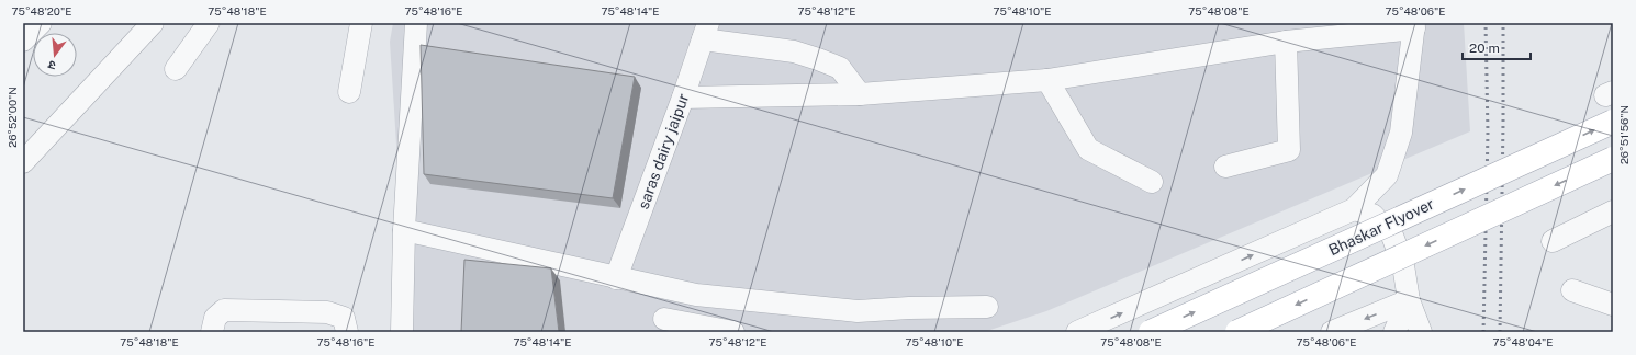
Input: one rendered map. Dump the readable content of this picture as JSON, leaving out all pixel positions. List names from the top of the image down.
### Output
{
  "streets": {
    "main road": ["Bhaskar Flyover"],
    "street": ["saras dairy jaipur"]
  },
  "scale_bar": "20 m",
  "north": "bottom",
  "coordinates": [
    "75°48'20\"E",
    "75°48'18\"E",
    "75°48'16\"E",
    "75°48'14\"E",
    "75°48'12\"E",
    "75°48'10\"E",
    "75°48'08\"E",
    "75°48'06\"E",
    "26°52'00\"N",
    "26°51'56\"N",
    "75°48'04\"E"
  ]
}
